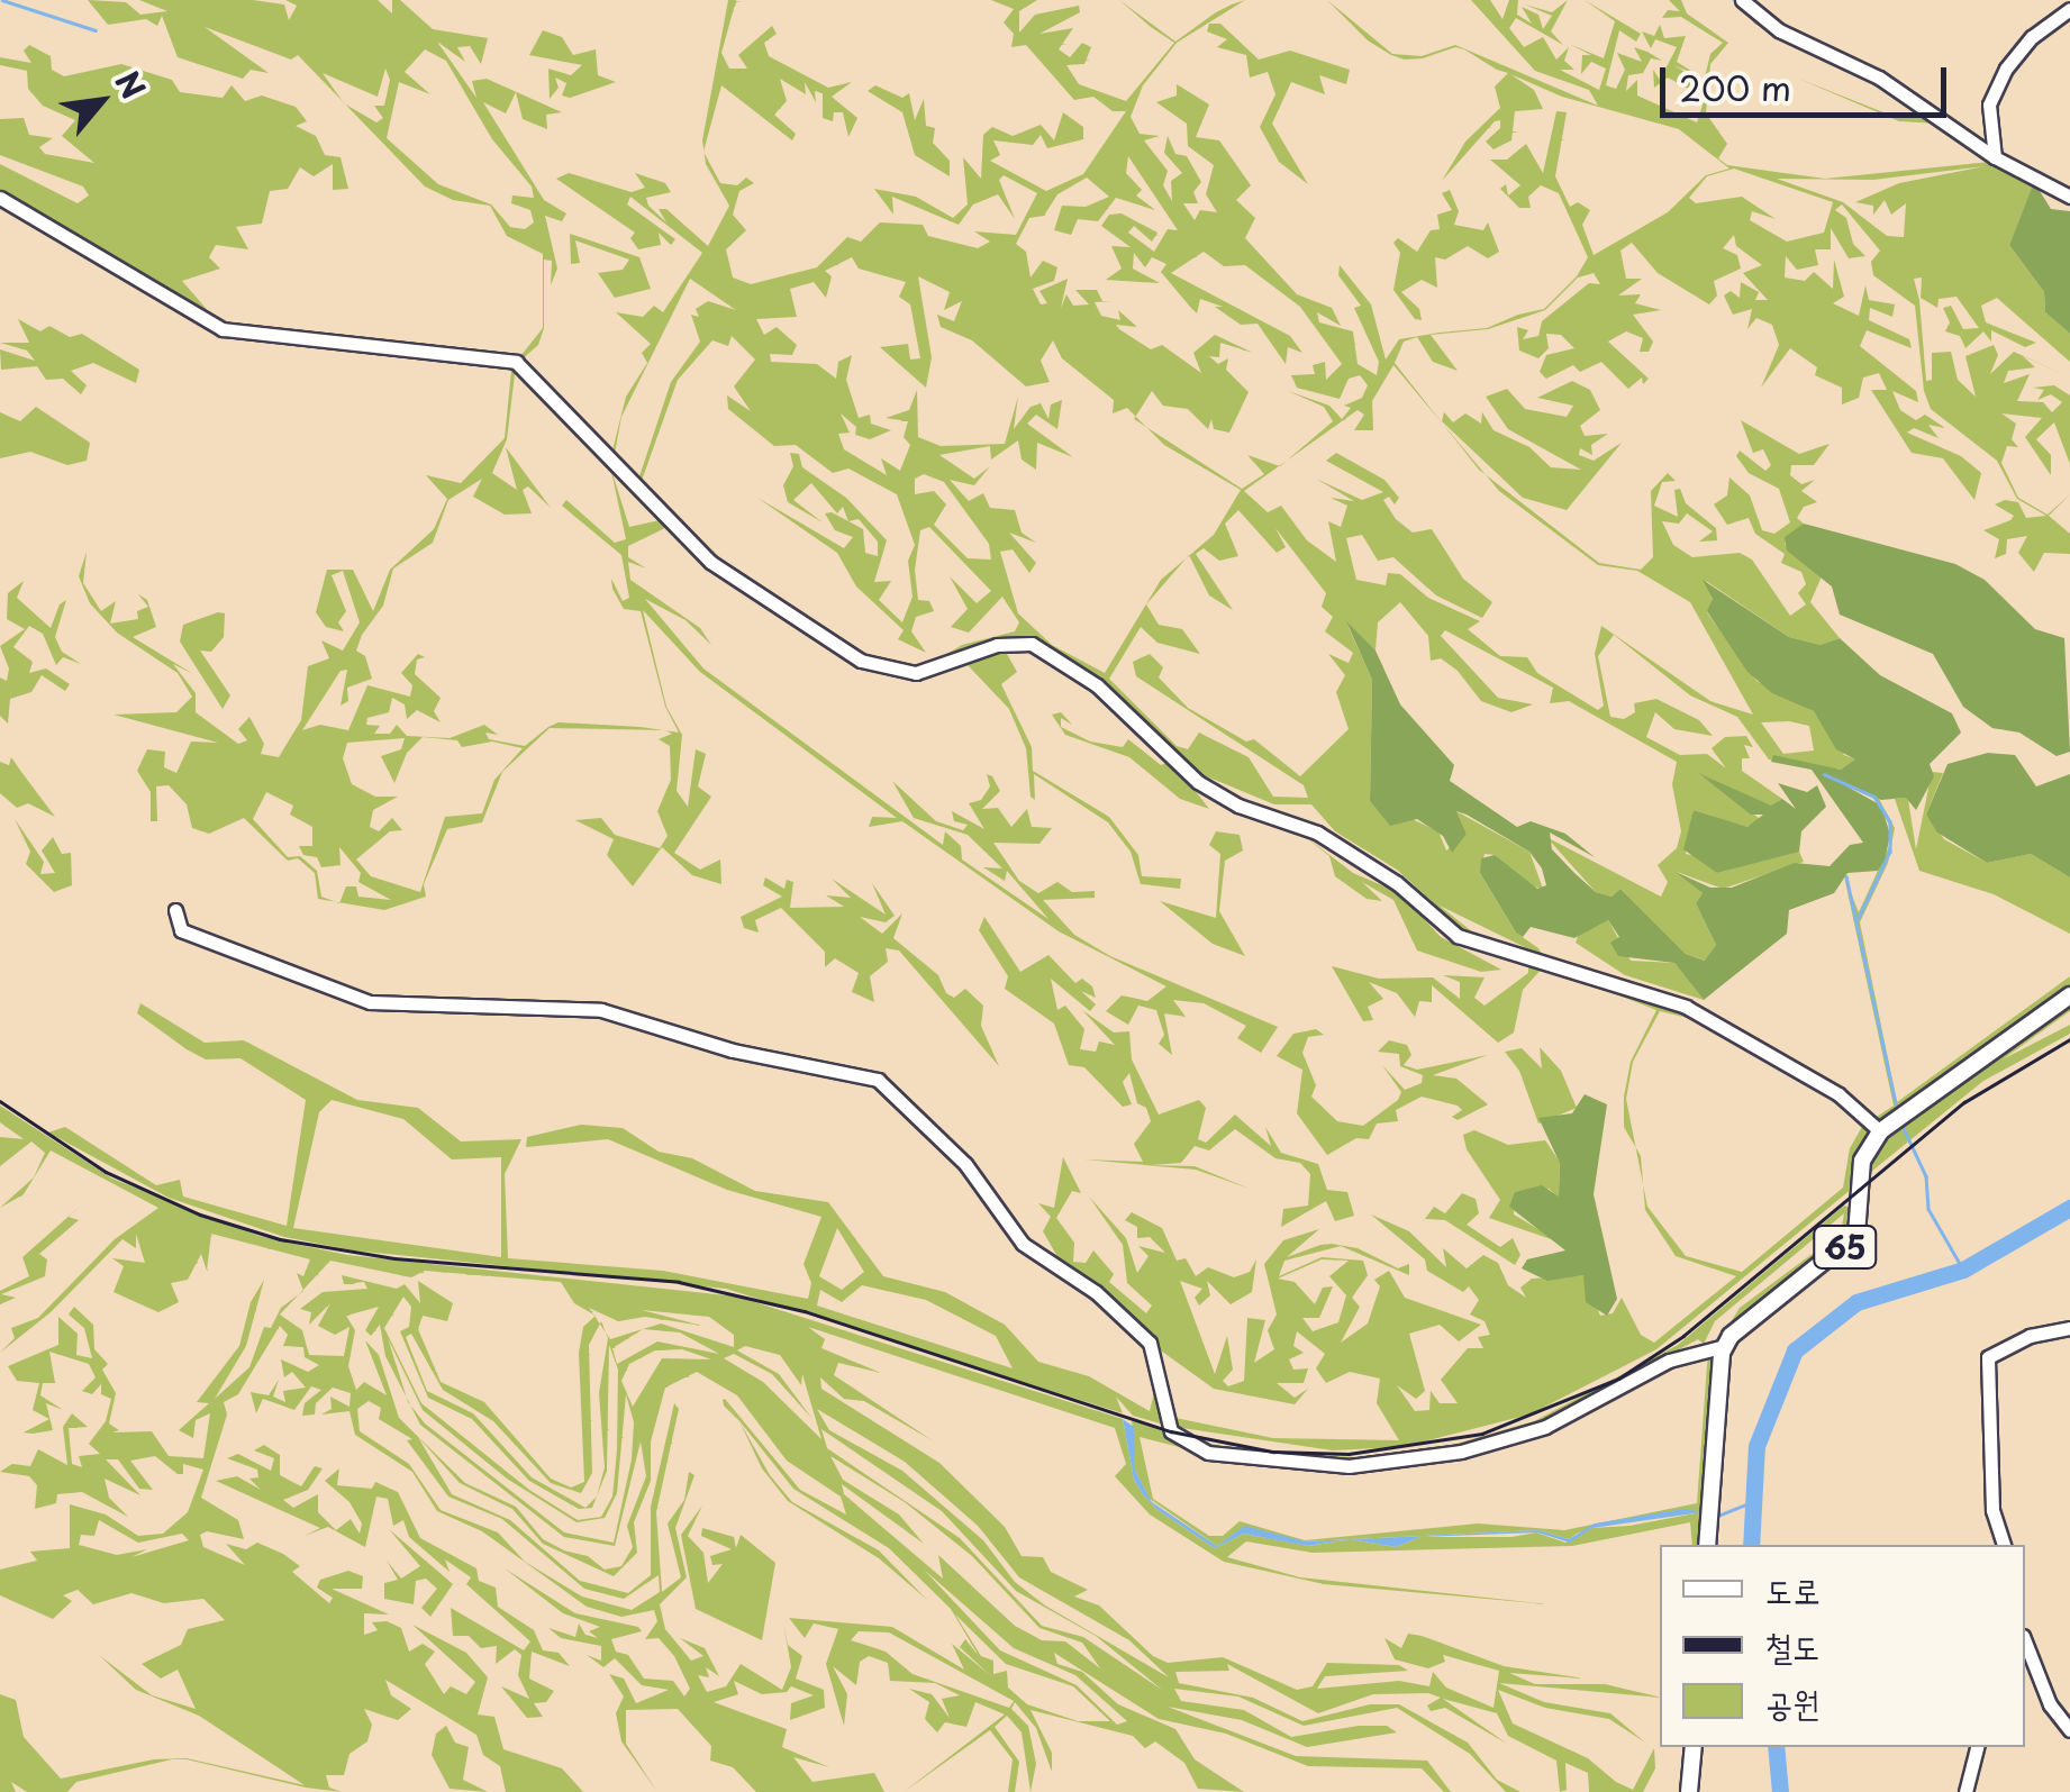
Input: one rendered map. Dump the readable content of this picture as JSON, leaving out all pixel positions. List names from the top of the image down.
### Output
{
  "streets": {
    "main road": ["65"]
  },
  "legend": ["도로", "철도", "공원"],
  "scale_bar": "200 m",
  "north": "top right"
}
